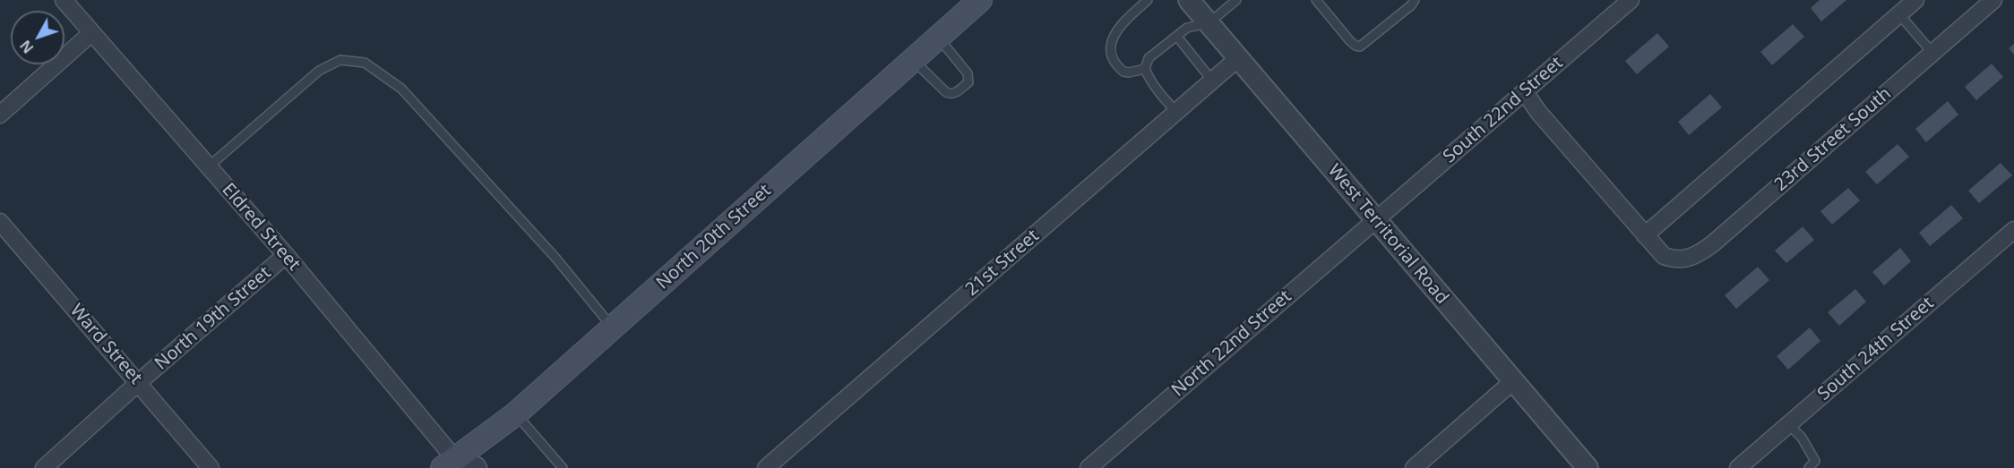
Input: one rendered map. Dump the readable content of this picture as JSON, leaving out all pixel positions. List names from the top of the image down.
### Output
{
  "streets": {
    "main road": ["North 20th Street"],
    "street": [
      "South 22nd Street",
      "23rd Street South",
      "Eldred Street",
      "West Territorial Road",
      "21st Street",
      "North 19th Street",
      "North 22nd Street",
      "Ward Street",
      "South 24th Street"
    ]
  },
  "crossings": [
    ["South 22nd Street", "West Territorial Road"],
    ["South 22nd Street", "North 22nd Street"],
    ["Eldred Street", "North 20th Street"],
    ["Eldred Street", "North 19th Street"],
    ["West Territorial Road", "21st Street"],
    ["West Territorial Road", "North 22nd Street"],
    ["North 19th Street", "Ward Street"]
  ],
  "north": "bottom left"
}
